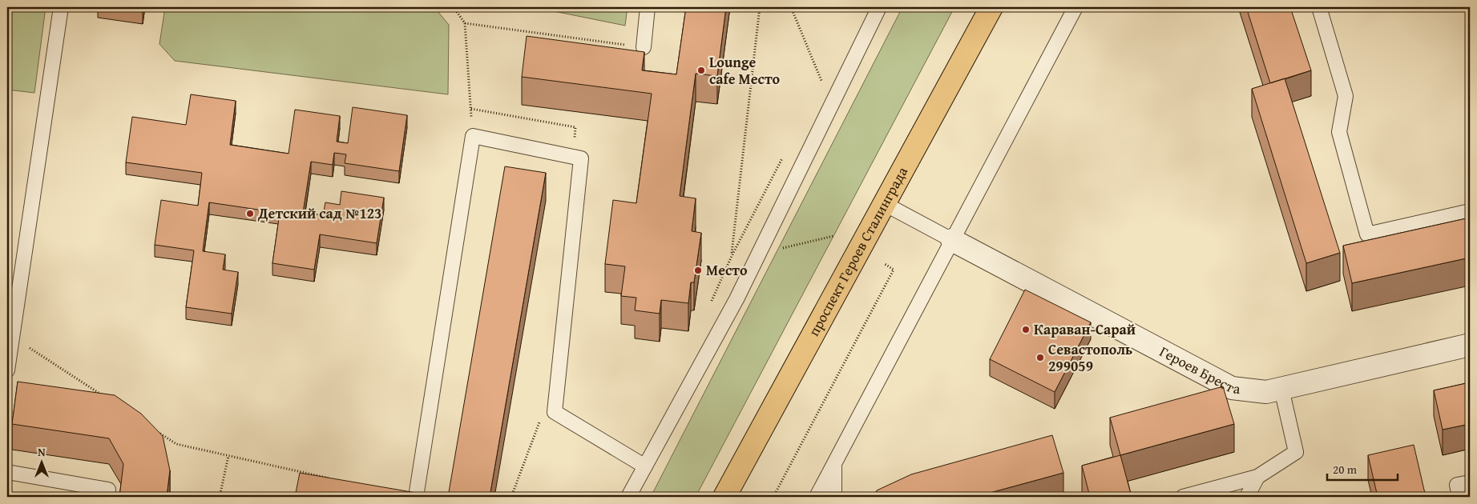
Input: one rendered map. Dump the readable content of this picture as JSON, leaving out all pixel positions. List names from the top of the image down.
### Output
{
  "streets": {
    "main road": ["проспект Героев Сталинграда"],
    "street": ["Героев Бреста"]
  },
  "places": [
    "Lounge cafe Место",
    "Детский сад №123",
    "Место",
    "Караван-Сарай",
    "Севастополь 299059"
  ],
  "scale_bar": "20 m",
  "north": "top"
}
